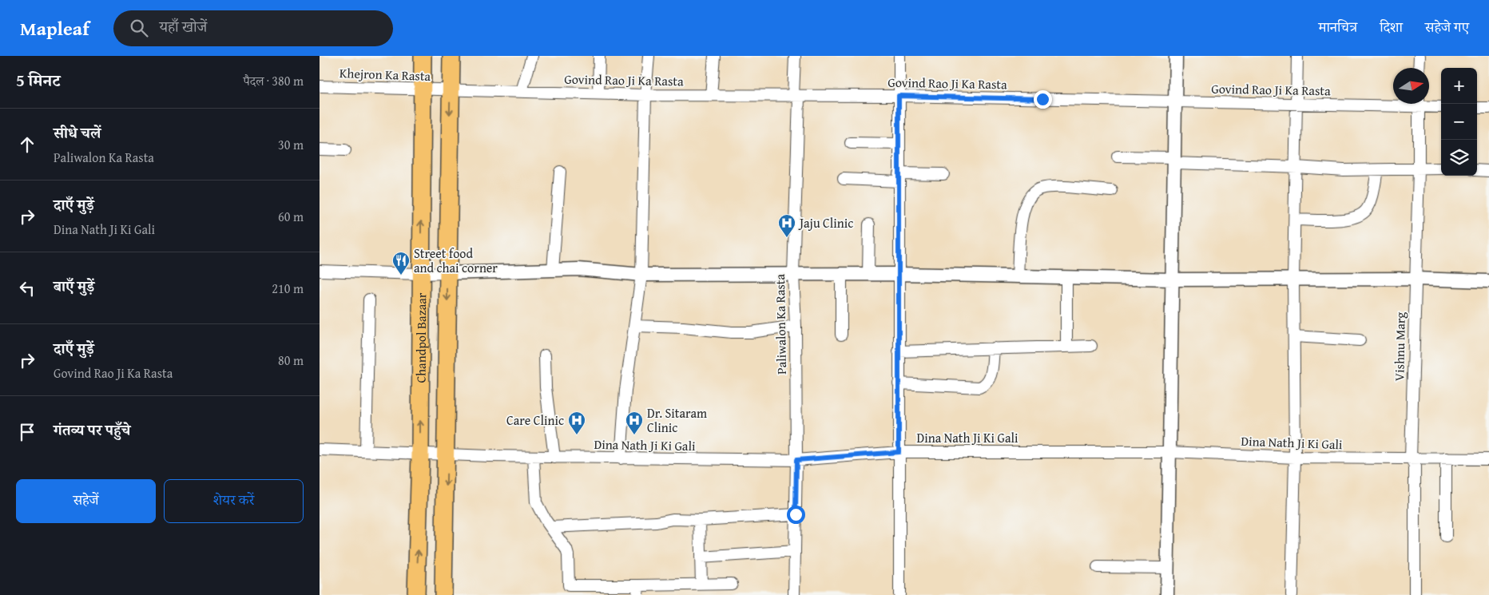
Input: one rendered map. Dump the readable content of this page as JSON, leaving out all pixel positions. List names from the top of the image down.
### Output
{
  "streets": {
    "main road": ["Chandpol Bazaar"],
    "street": [
      "Khejron Ka Rasta",
      "Govind Rao Ji Ka Rasta",
      "Paliwalon Ka Rasta",
      "Vishnu Marg",
      "Dina Nath Ji Ki Gali"
    ]
  },
  "crossings": [
    ["Khejron Ka Rasta", "Govind Rao Ji Ka Rasta"],
    ["Khejron Ka Rasta", "Chandpol Bazaar"],
    ["Govind Rao Ji Ka Rasta", "Paliwalon Ka Rasta"],
    ["Govind Rao Ji Ka Rasta", "Chandpol Bazaar"],
    ["Paliwalon Ka Rasta", "Dina Nath Ji Ki Gali"],
    ["Chandpol Bazaar", "Dina Nath Ji Ki Gali"],
    ["Vishnu Marg", "Dina Nath Ji Ki Gali"]
  ],
  "places": {
    "hospital": ["Jaju Clinic", "Care Clinic", "Dr. Sitaram Clinic"],
    "restaurant": ["Street food and chai corner"]
  },
  "north": "right",
  "page": {
    "header": "Mapleaf",
    "search": "यहाँ खोजें",
    "nav": ["मानचित्र", "दिशा", "सहेजे गए"],
    "heading": ["5 मिनट", "पैदल · 380 m"],
    "map_buttons": ["+", "−"],
    "list": [
      ["सीधे चलें", "Paliwalon Ka Rasta", "30 m"],
      ["दाएँ मुड़ें", "Dina Nath Ji Ki Gali", "60 m"],
      ["बाएँ मुड़ें", "210 m"],
      ["दाएँ मुड़ें", "Govind Rao Ji Ka Rasta", "80 m"],
      "गंतव्य पर पहुँचे"
    ],
    "buttons": ["सहेजें", "शेयर करें"]
  }
}
